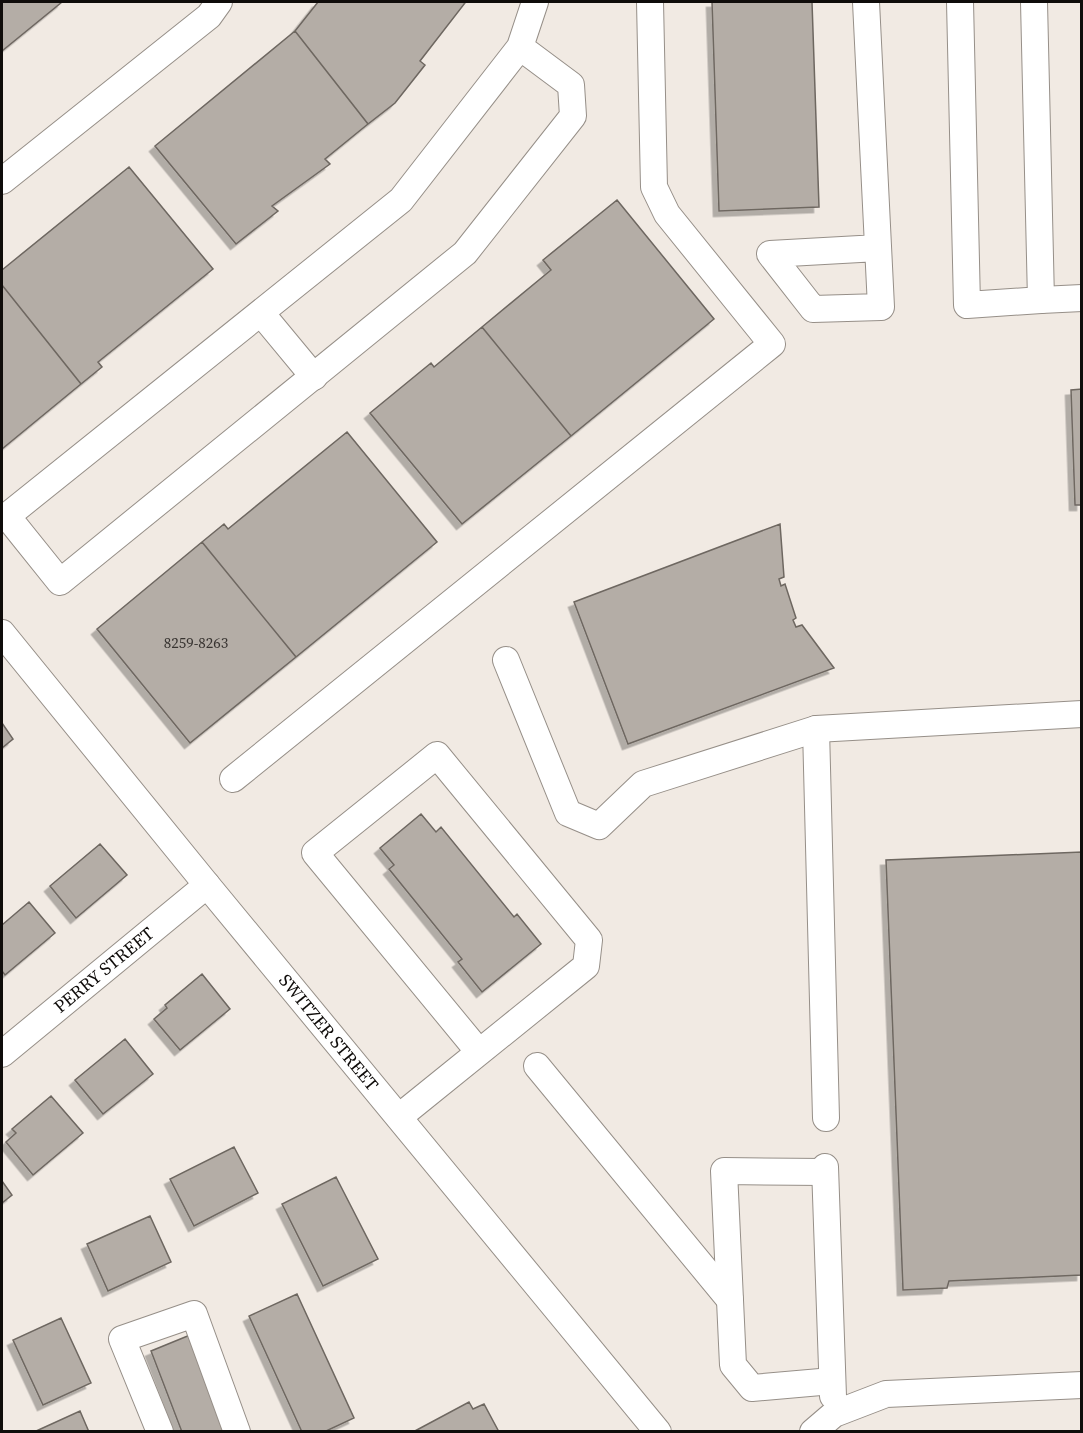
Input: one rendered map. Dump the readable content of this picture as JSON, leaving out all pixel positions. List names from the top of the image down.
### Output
{
  "streets": {
    "street": ["PERRY STREET", "SWITZER STREET"]
  },
  "crossings": [
    ["PERRY STREET", "SWITZER STREET"]
  ],
  "house_numbers": ["8259-8263"]
}
